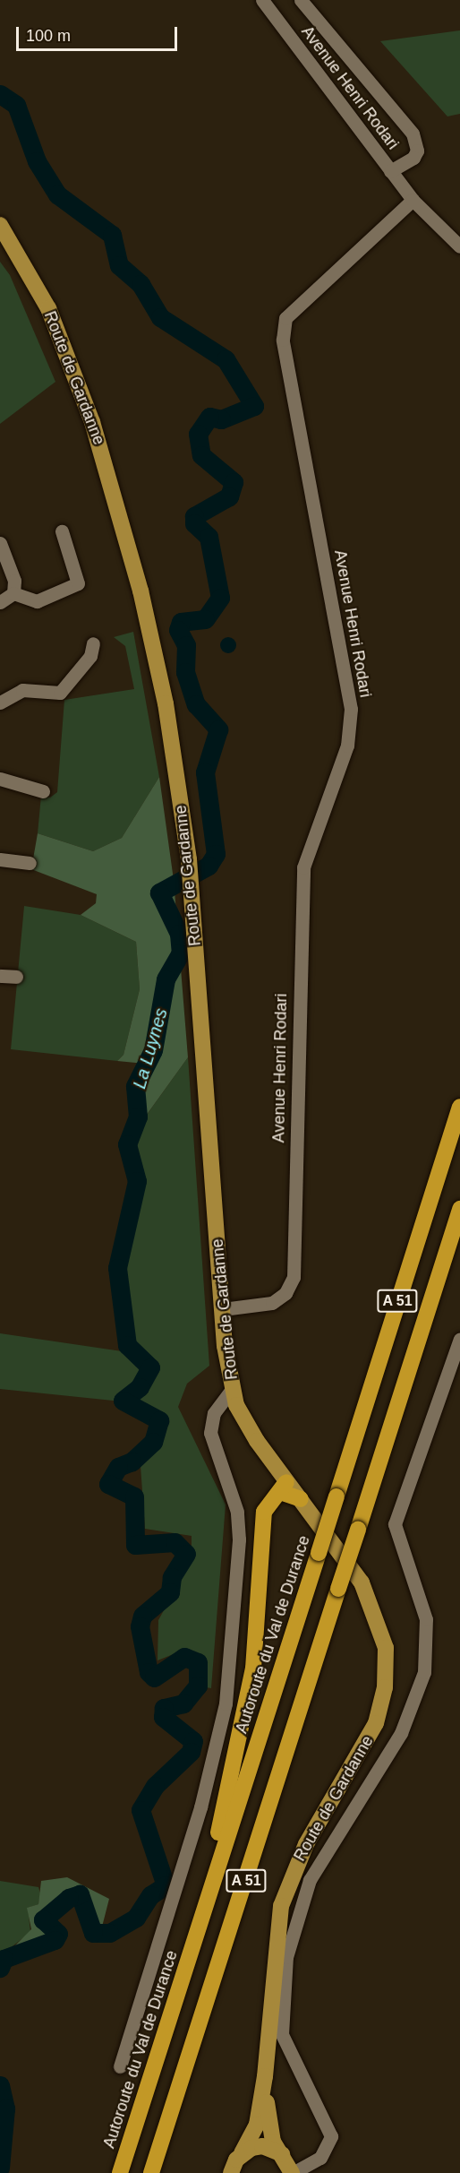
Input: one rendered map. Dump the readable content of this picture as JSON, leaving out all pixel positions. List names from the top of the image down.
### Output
{
  "streets": {
    "highway": ["A 51", "Autoroute du Val de Durance"],
    "main road": ["Route de Gardanne"],
    "street": ["Avenue Henri Rodari"]
  },
  "crossings": [
    ["Avenue Henri Rodari", "Route de Gardanne"]
  ],
  "water": ["La Luynes"],
  "scale_bar": "100 m"
}
